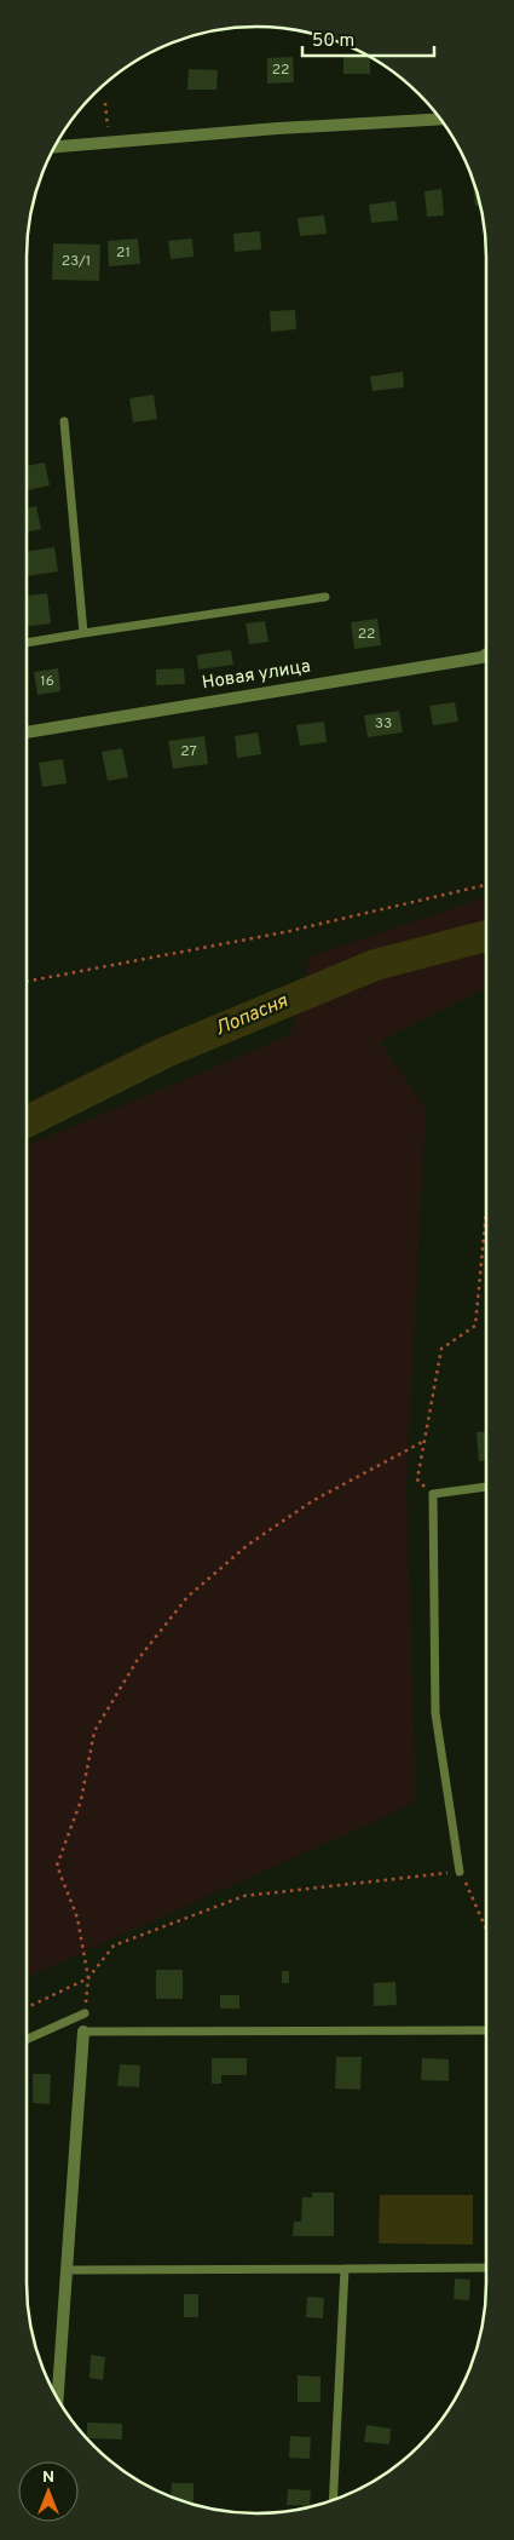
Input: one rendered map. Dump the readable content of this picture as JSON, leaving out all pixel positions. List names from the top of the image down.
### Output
{
  "streets": {
    "street": ["Новая улица"]
  },
  "water": ["Лопасня"],
  "house_numbers": [
    "22",
    "21",
    "23/1",
    "22",
    "16",
    "33",
    "27"
  ],
  "scale_bar": "50 m",
  "north": "top"
}
